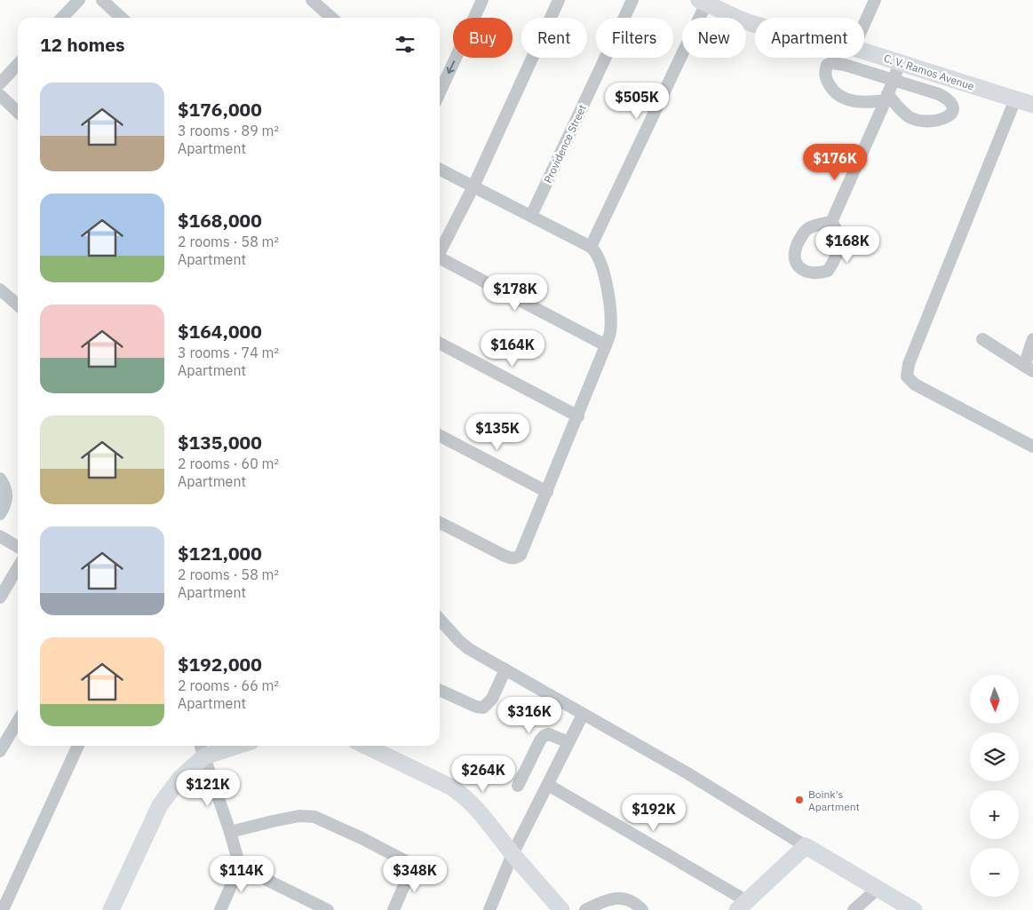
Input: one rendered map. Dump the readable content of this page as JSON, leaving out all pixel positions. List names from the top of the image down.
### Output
{
  "streets": {
    "street": ["C. V. Ramos Avenue", "Providence Street"]
  },
  "places": ["Boink's Apartment"],
  "north": "bottom",
  "page": {
    "chip": [
      "Buy",
      "Rent",
      "Filters",
      "New",
      "Apartment"
    ],
    "heading": "12 homes",
    "list": [
      {
        "name": "$176,000",
        "note": "3 rooms · 89 m² · Apartment"
      },
      {
        "name": "$168,000",
        "note": "2 rooms · 58 m² · Apartment"
      },
      {
        "name": "$164,000",
        "note": "3 rooms · 74 m² · Apartment"
      },
      {
        "name": "$135,000",
        "note": "2 rooms · 60 m² · Apartment"
      },
      {
        "name": "$121,000",
        "note": "2 rooms · 58 m² · Apartment"
      },
      {
        "name": "$192,000",
        "note": "2 rooms · 66 m² · Apartment"
      }
    ],
    "price": [
      "$505K",
      "$176K",
      "$168K",
      "$178K",
      "$164K",
      "$135K",
      "$316K",
      "$264K",
      "$121K",
      "$192K",
      "$114K",
      "$348K"
    ],
    "map_buttons": ["+", "−"]
  }
}
